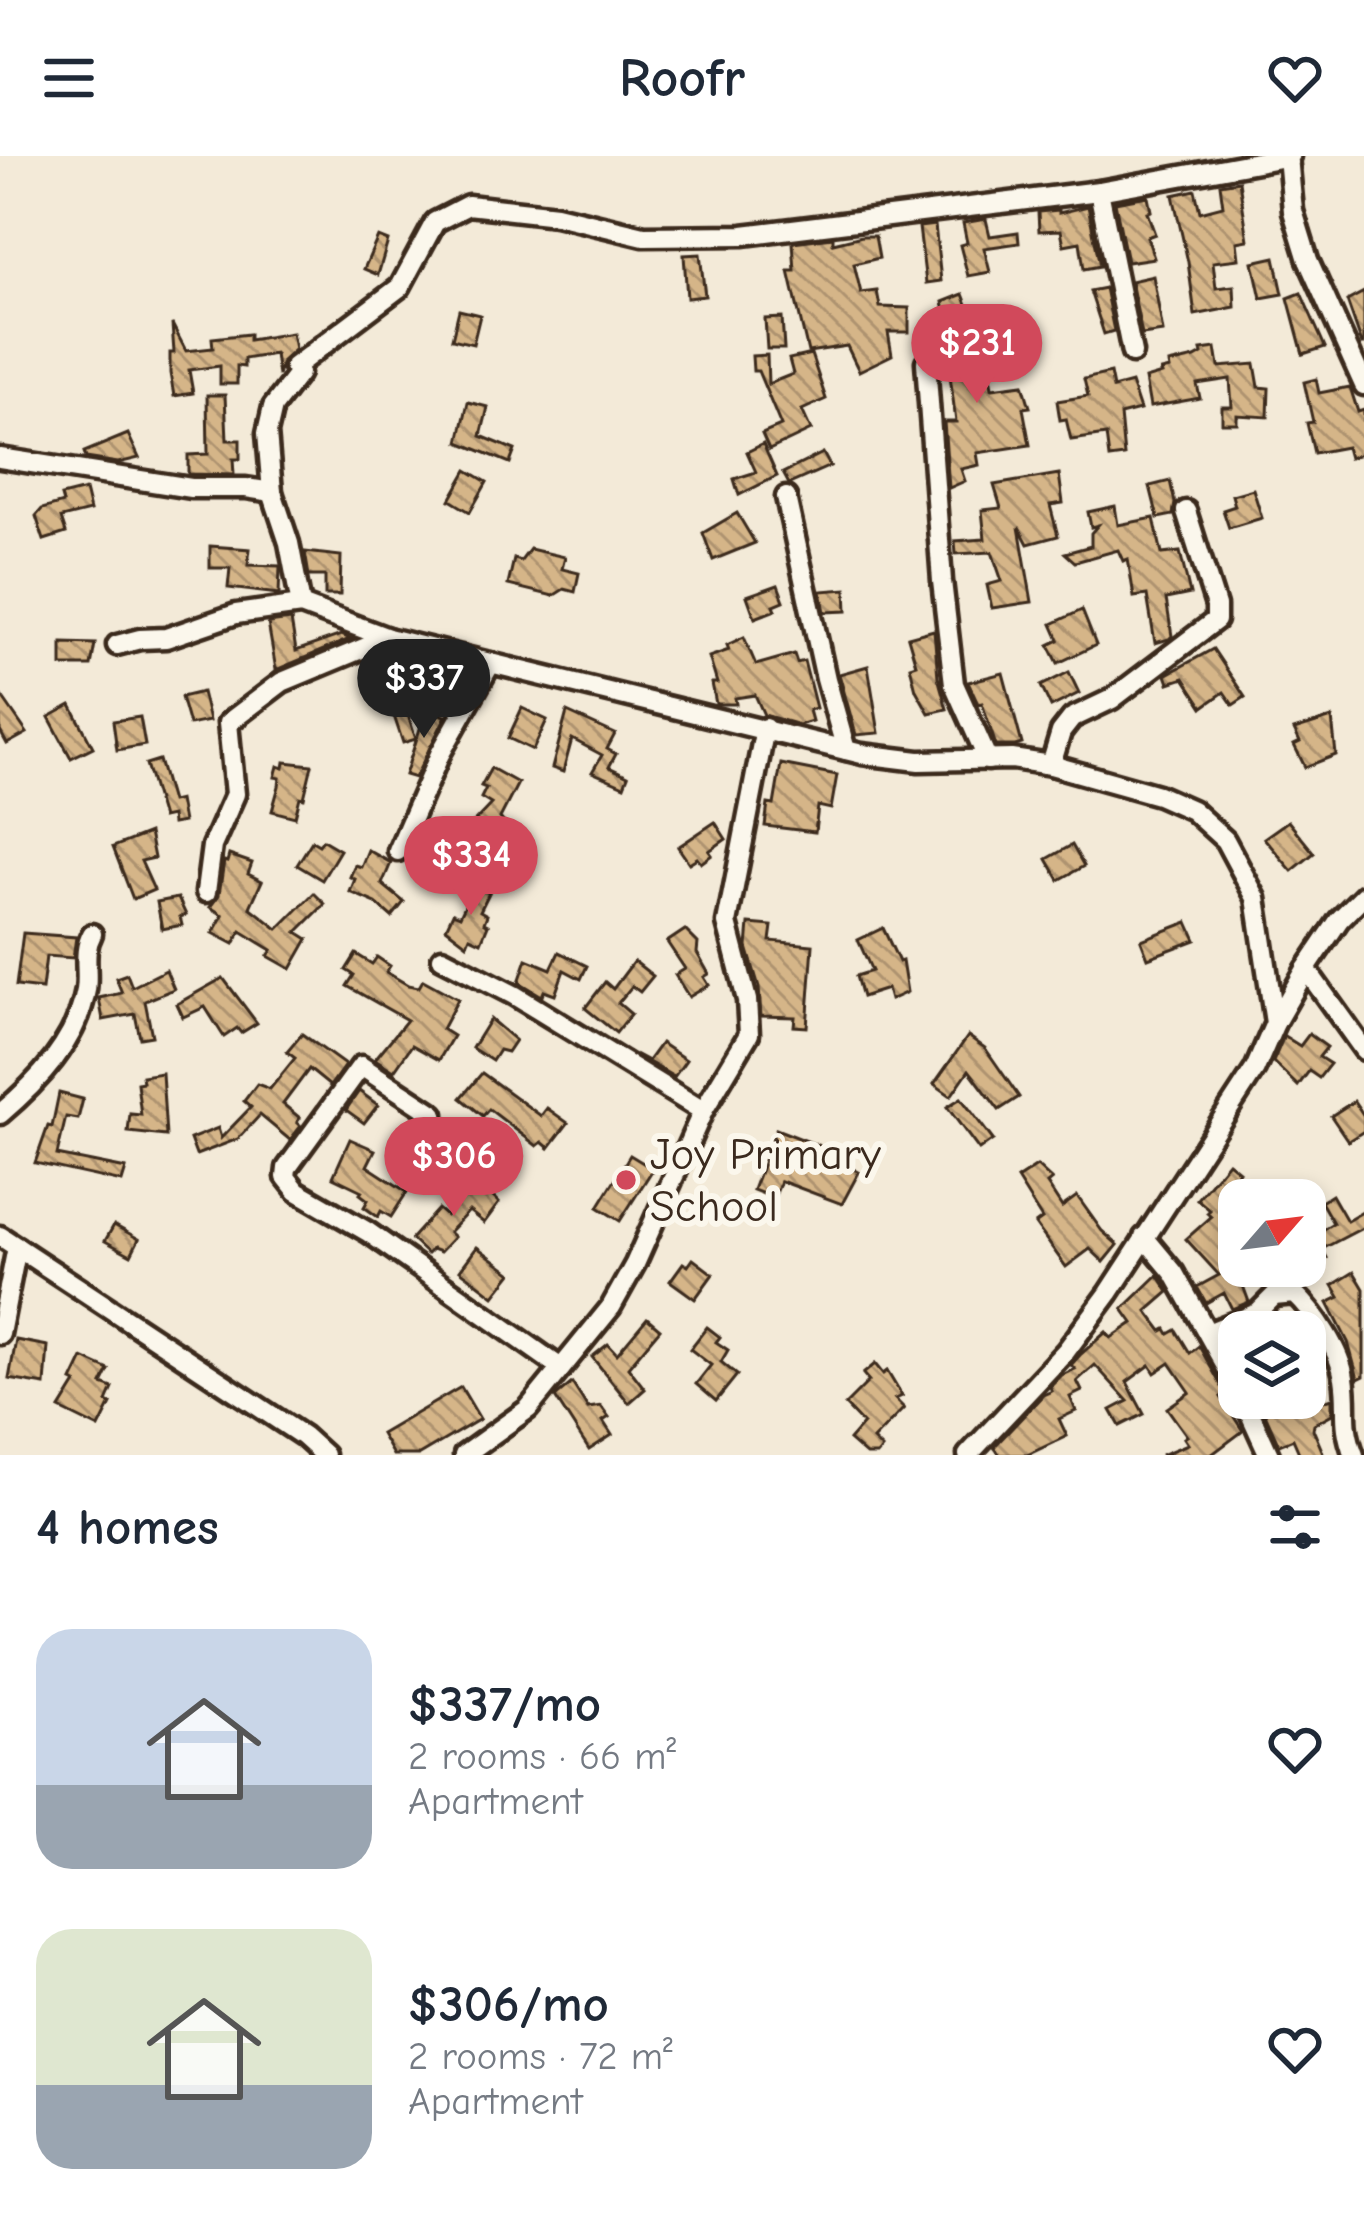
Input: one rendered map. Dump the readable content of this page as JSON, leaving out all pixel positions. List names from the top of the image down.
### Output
{
  "places": ["Joy Primary School"],
  "north": "top right",
  "page": {
    "header": "Roofr",
    "price": [
      "$231",
      "$337",
      "$334",
      "$306"
    ],
    "heading": "4 homes",
    "list": [
      {
        "name": "$337/mo",
        "note": "2 rooms · 66 m² · Apartment"
      },
      {
        "name": "$306/mo",
        "note": "2 rooms · 72 m² · Apartment"
      }
    ]
  }
}
